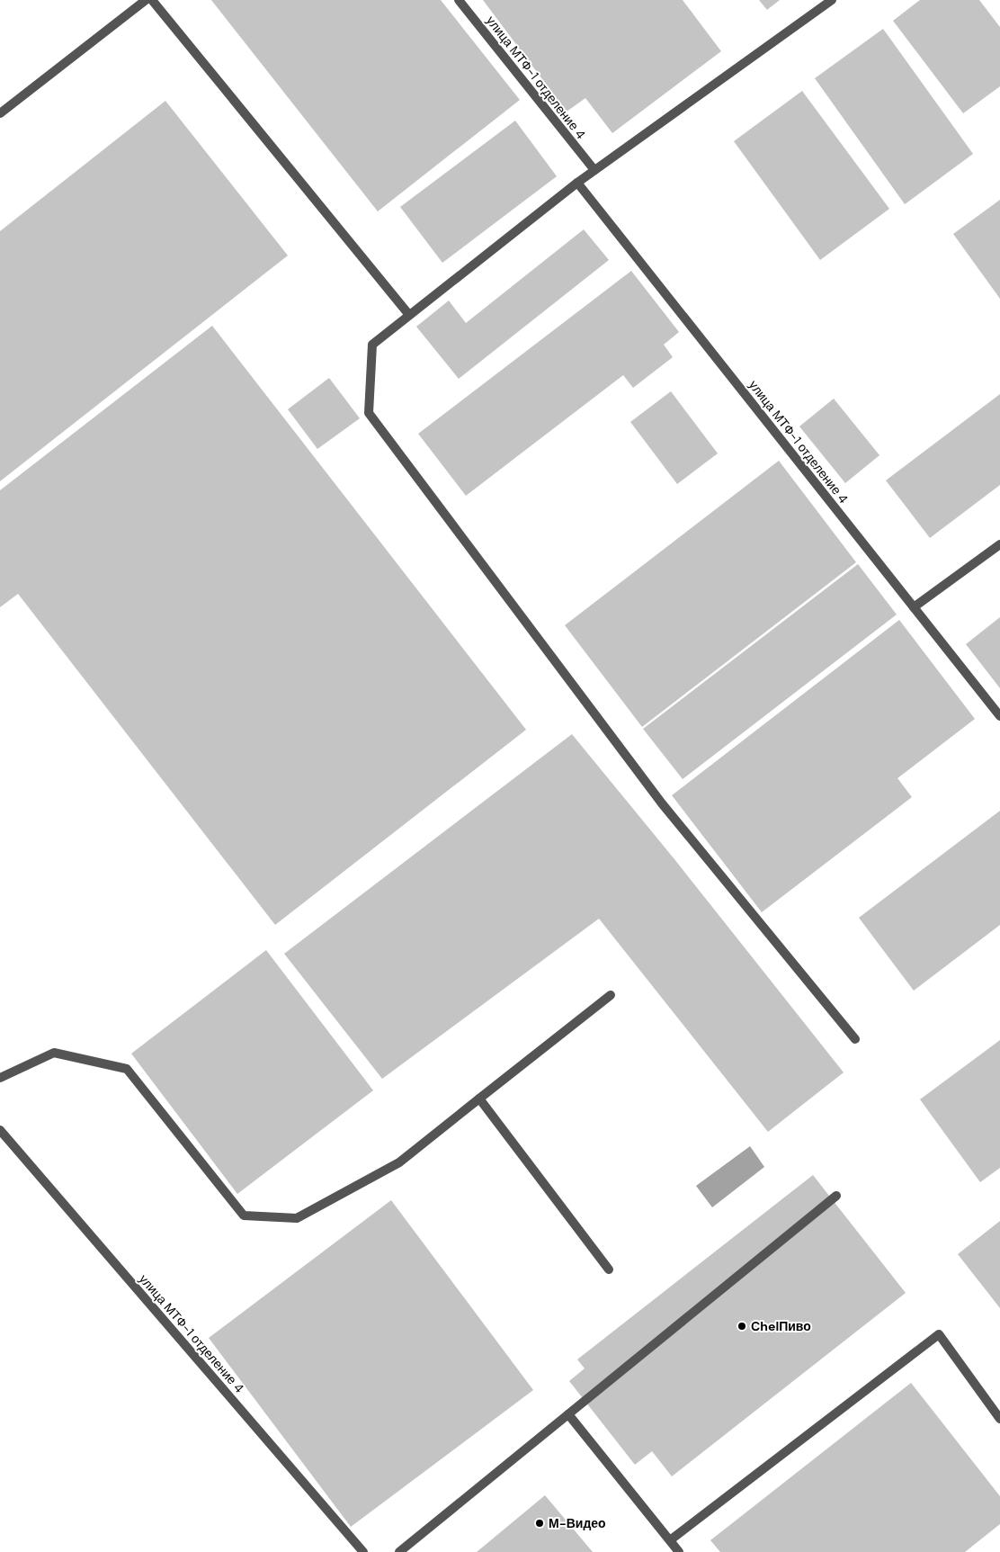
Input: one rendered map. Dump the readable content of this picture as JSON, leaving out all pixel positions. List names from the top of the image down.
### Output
{
  "streets": {
    "street": ["улица МТФ-1 отделение 4"]
  },
  "places": ["ChelПиво", "М-Видео"]
}
